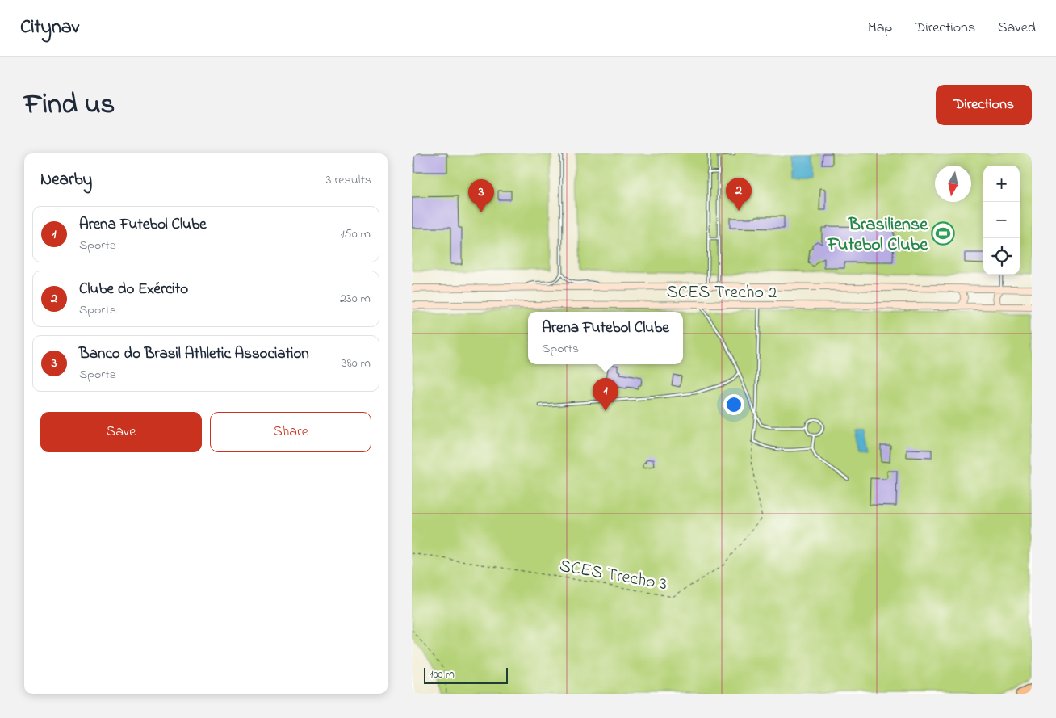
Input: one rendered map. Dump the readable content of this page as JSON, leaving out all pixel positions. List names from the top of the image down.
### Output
{
  "streets": {
    "main road": ["SCES Trecho 2"],
    "path": ["SCES Trecho 3"]
  },
  "places": {
    "sports": ["Brasiliense Futebol Clube"]
  },
  "scale_bar": "100 m",
  "north": "bottom",
  "page": {
    "header": "Citynav",
    "nav": ["Map", "Directions", "Saved"],
    "title": "Find us",
    "buttons": [
      "Directions",
      ["Save", "Share"]
    ],
    "heading": ["Nearby", "3 results"],
    "map_buttons": ["+", "−"],
    "pins": ["2", "3", "1"],
    "list": [
      {
        "mark": "1",
        "name": "Arena Futebol Clube",
        "note": "Sports",
        "value": "150 m"
      },
      {
        "mark": "2",
        "name": "Clube do Exército",
        "note": "Sports",
        "value": "230 m"
      },
      {
        "mark": "3",
        "name": "Banco do Brasil Athletic Association",
        "note": "Sports",
        "value": "380 m"
      }
    ],
    "popup": ["Arena Futebol Clube", "Sports"],
    "scale": "100 m"
  }
}
